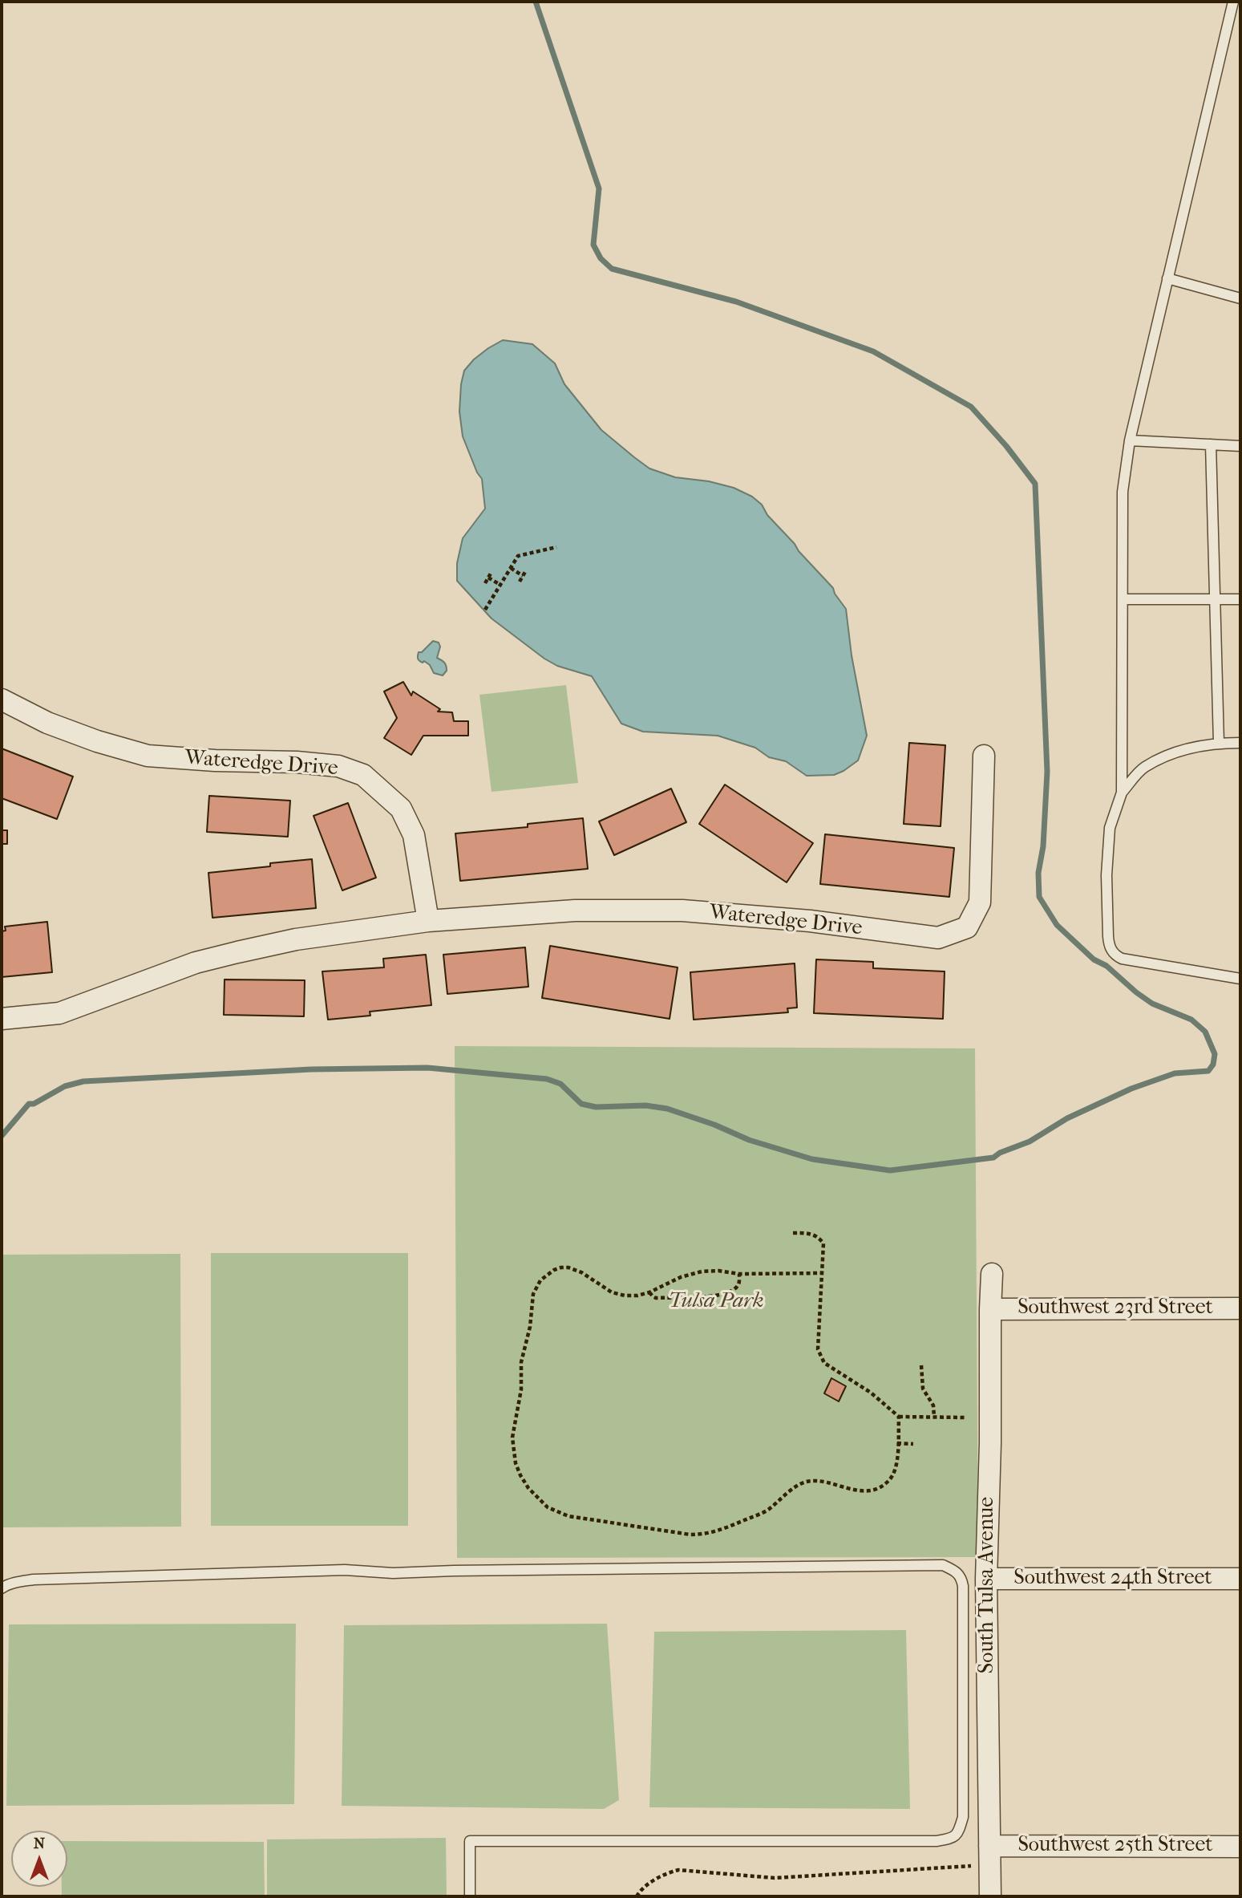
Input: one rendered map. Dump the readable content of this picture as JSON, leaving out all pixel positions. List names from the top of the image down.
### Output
{
  "streets": {
    "street": [
      "Wateredge Drive",
      "Southwest 23rd Street",
      "Southwest 24th Street",
      "South Tulsa Avenue",
      "Southwest 25th Street"
    ]
  },
  "crossings": [
    ["Southwest 23rd Street", "South Tulsa Avenue"],
    ["Southwest 24th Street", "South Tulsa Avenue"],
    ["South Tulsa Avenue", "Southwest 25th Street"]
  ],
  "parks": ["Tulsa Park"],
  "north": "top"
}
